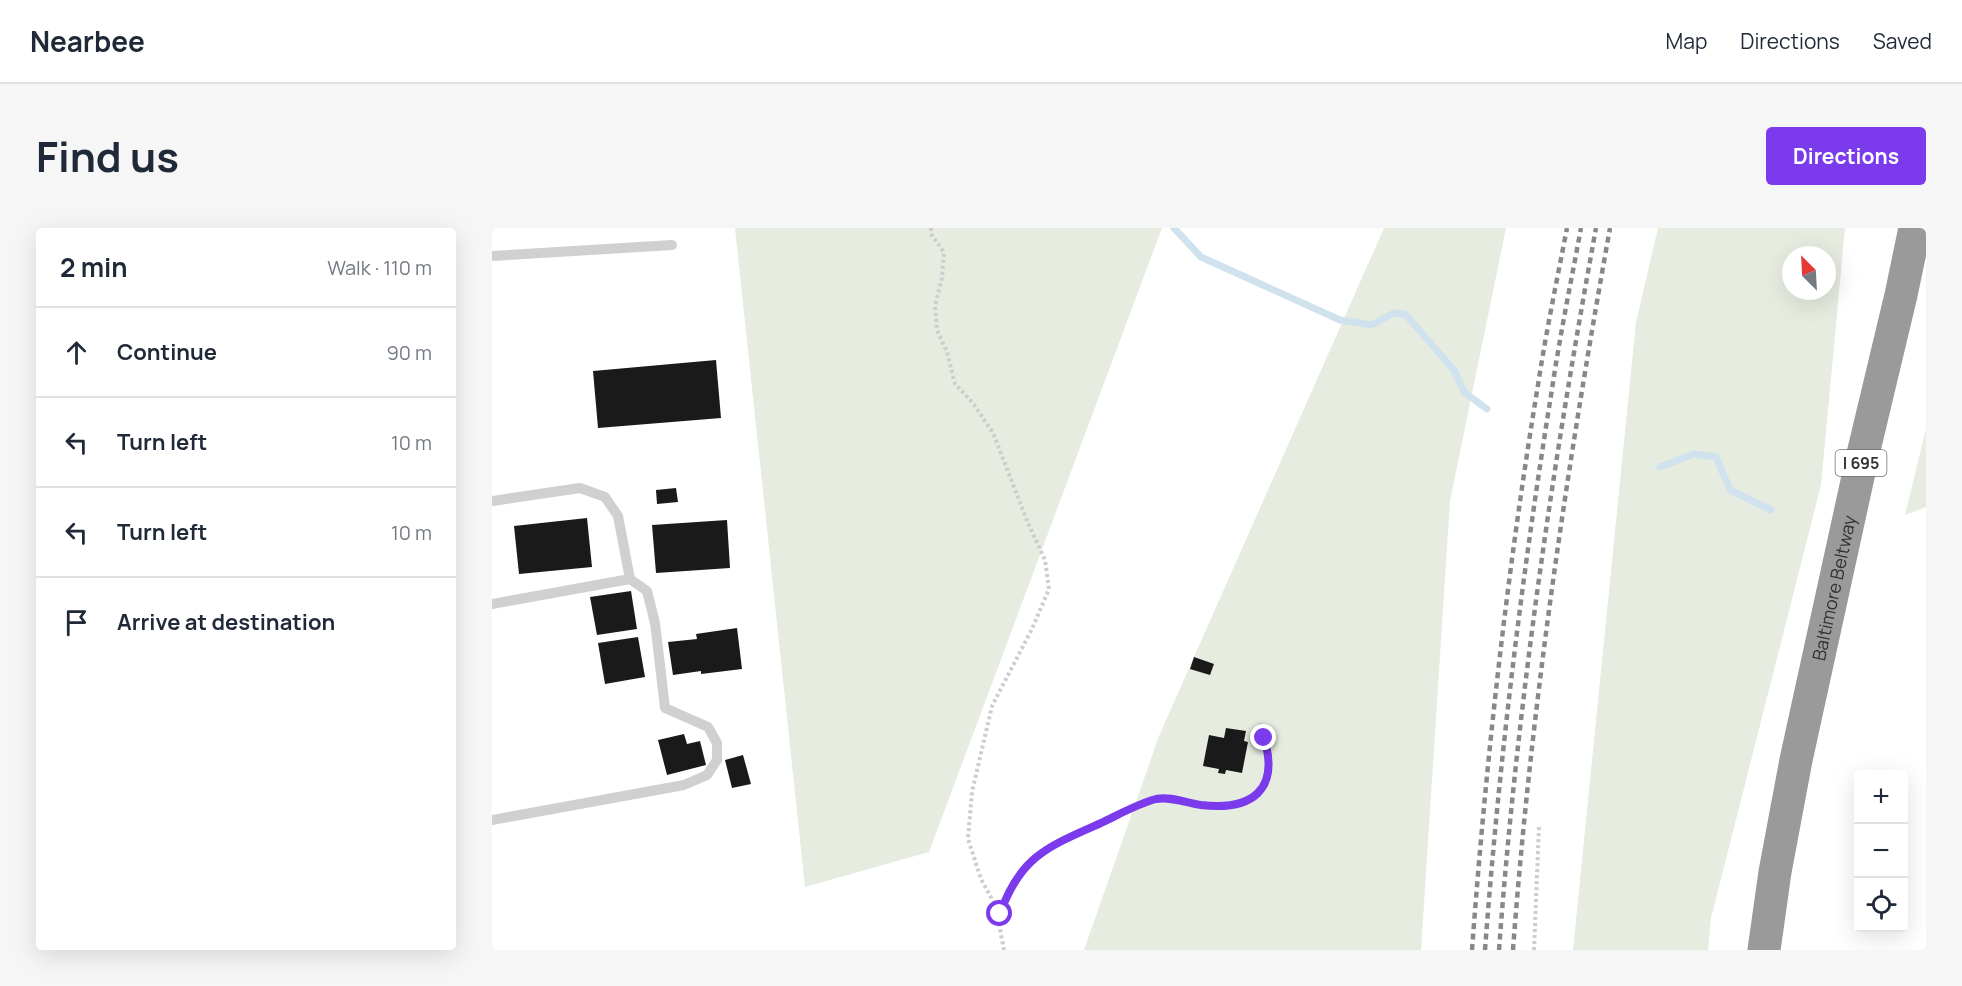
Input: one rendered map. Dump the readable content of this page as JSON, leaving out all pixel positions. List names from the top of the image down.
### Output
{
  "streets": {
    "highway": ["I 695", "Baltimore Beltway"]
  },
  "north": "top left",
  "page": {
    "header": "Nearbee",
    "nav": ["Map", "Directions", "Saved"],
    "title": "Find us",
    "buttons": "Directions",
    "heading": ["2 min", "Walk · 110 m"],
    "list": [
      ["Continue", "90 m"],
      ["Turn left", "10 m"],
      ["Turn left", "10 m"],
      "Arrive at destination"
    ],
    "map_buttons": ["+", "−"]
  }
}
